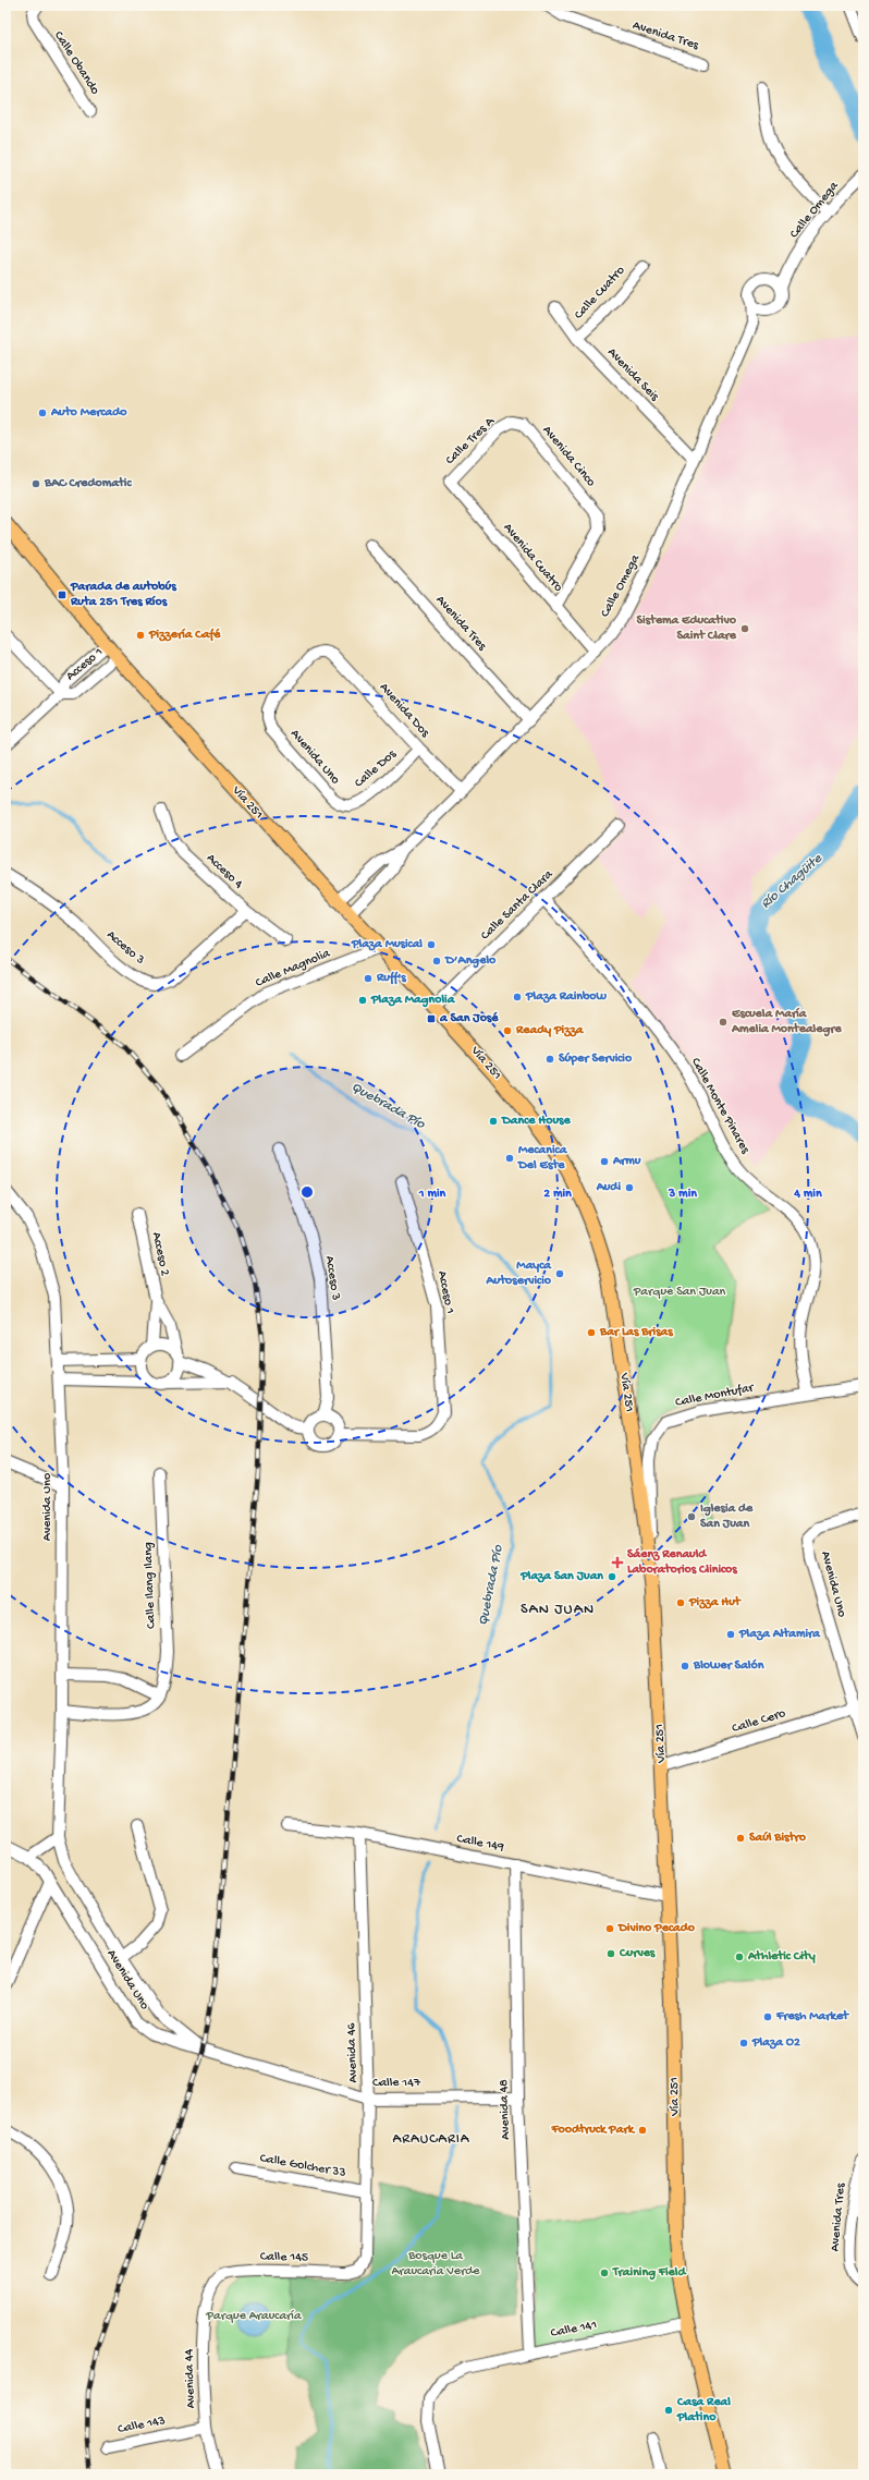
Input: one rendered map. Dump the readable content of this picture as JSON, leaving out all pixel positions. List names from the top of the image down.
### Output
{
  "streets": {
    "main road": ["Vía 251"],
    "street": [
      "Avenida Tres",
      "Calle Obando",
      "Calle Omega",
      "Calle Cuatro",
      "Avenida Seis",
      "Calle Tres A",
      "Avenida Cinco",
      "Avenida Cuatro",
      "Acceso 1",
      "Avenida Dos",
      "Avenida Uno",
      "Calle Dos",
      "Acceso 4",
      "Calle Santa Clara",
      "Acceso 3",
      "Calle Magnolia",
      "Calle Monte Pinares",
      "Acceso 2",
      "Calle Montufar",
      "Calle Ilang Ilang",
      "Calle Cero",
      "Calle 149",
      "Avenida 46",
      "Calle 147",
      "Avenida 48",
      "Calle Golcher 33",
      "Calle 145",
      "Calle 141",
      "Avenida 44",
      "Calle 143"
    ]
  },
  "crossings": [
    ["Avenida Tres", "Calle Omega"],
    ["Calle Omega", "Avenida Seis"],
    ["Calle Omega", "Avenida Cuatro"],
    ["Calle Omega", "Avenida Dos"],
    ["Calle Omega", "Vía 251"],
    ["Calle Cuatro", "Avenida Seis"],
    ["Calle Tres A", "Avenida Cinco"],
    ["Calle Tres A", "Avenida Cuatro"],
    ["Avenida Cinco", "Avenida Cuatro"],
    ["Acceso 1", "Vía 251"],
    ["Acceso 1", "Acceso 3"],
    ["Avenida Dos", "Avenida Uno"],
    ["Avenida Dos", "Calle Dos"],
    ["Avenida Uno", "Calle Dos"],
    ["Avenida Uno", "Calle Cero"],
    ["Avenida Uno", "Calle 147"],
    ["Vía 251", "Calle Santa Clara"],
    ["Vía 251", "Calle Magnolia"],
    ["Vía 251", "Calle Montufar"],
    ["Vía 251", "Calle Cero"],
    ["Vía 251", "Calle 149"],
    ["Vía 251", "Calle 141"],
    ["Acceso 4", "Acceso 3"],
    ["Calle Santa Clara", "Calle Monte Pinares"],
    ["Calle Monte Pinares", "Calle Montufar"],
    ["Calle 149", "Avenida 46"],
    ["Calle 149", "Avenida 48"],
    ["Avenida 46", "Calle 147"],
    ["Avenida 46", "Calle Golcher 33"],
    ["Avenida 46", "Calle 145"],
    ["Calle 147", "Avenida 48"],
    ["Avenida 48", "Calle 141"],
    ["Calle 145", "Avenida 44"],
    ["Avenida 44", "Calle 143"]
  ],
  "districts": ["SAN JUAN", "ARAUCARIA"],
  "water": ["Río Chagüite", "Quebrada Pío"],
  "parks": ["Parque San Juan", "Bosque La Araucaria Verde", "Parque Araucaría"],
  "places": {
    "other": [
      "Auto Mercado",
      "BAC Credomatic",
      "Sistema Educativo Saint Clare",
      "Pizzería Café",
      "Plaza Musical",
      "D’Angelo",
      "Ruff's",
      "Plaza Rainbow",
      "Plaza Magnolia",
      "Escuela María Amelia Montealegre",
      "Ready Pizza",
      "Súper Servicio",
      "Dance House",
      "Mecanica Del Este",
      "Armu",
      "Audi",
      "Mayca Autoservicio",
      "Bar Las Brisas",
      "Iglesia de San Juan",
      "Plaza San Juan",
      "Pizza Hut",
      "Plaza Altamira",
      "Blower Salón",
      "Saúl Bistro",
      "Divino Pecado",
      "Curves",
      "Athletic City",
      "Fresh Market",
      "Plaza O2",
      "Foodtruck Park",
      "Training Field",
      "Casa Real Platino"
    ],
    "transit": ["Parada de autobús Ruta 251 Tres Ríos", "a San José"],
    "health": ["Sáenz Renauld Laboratorios Clinicos"]
  },
  "rings": [
    "1 min",
    "2 min",
    "3 min",
    "4 min"
  ]
}
